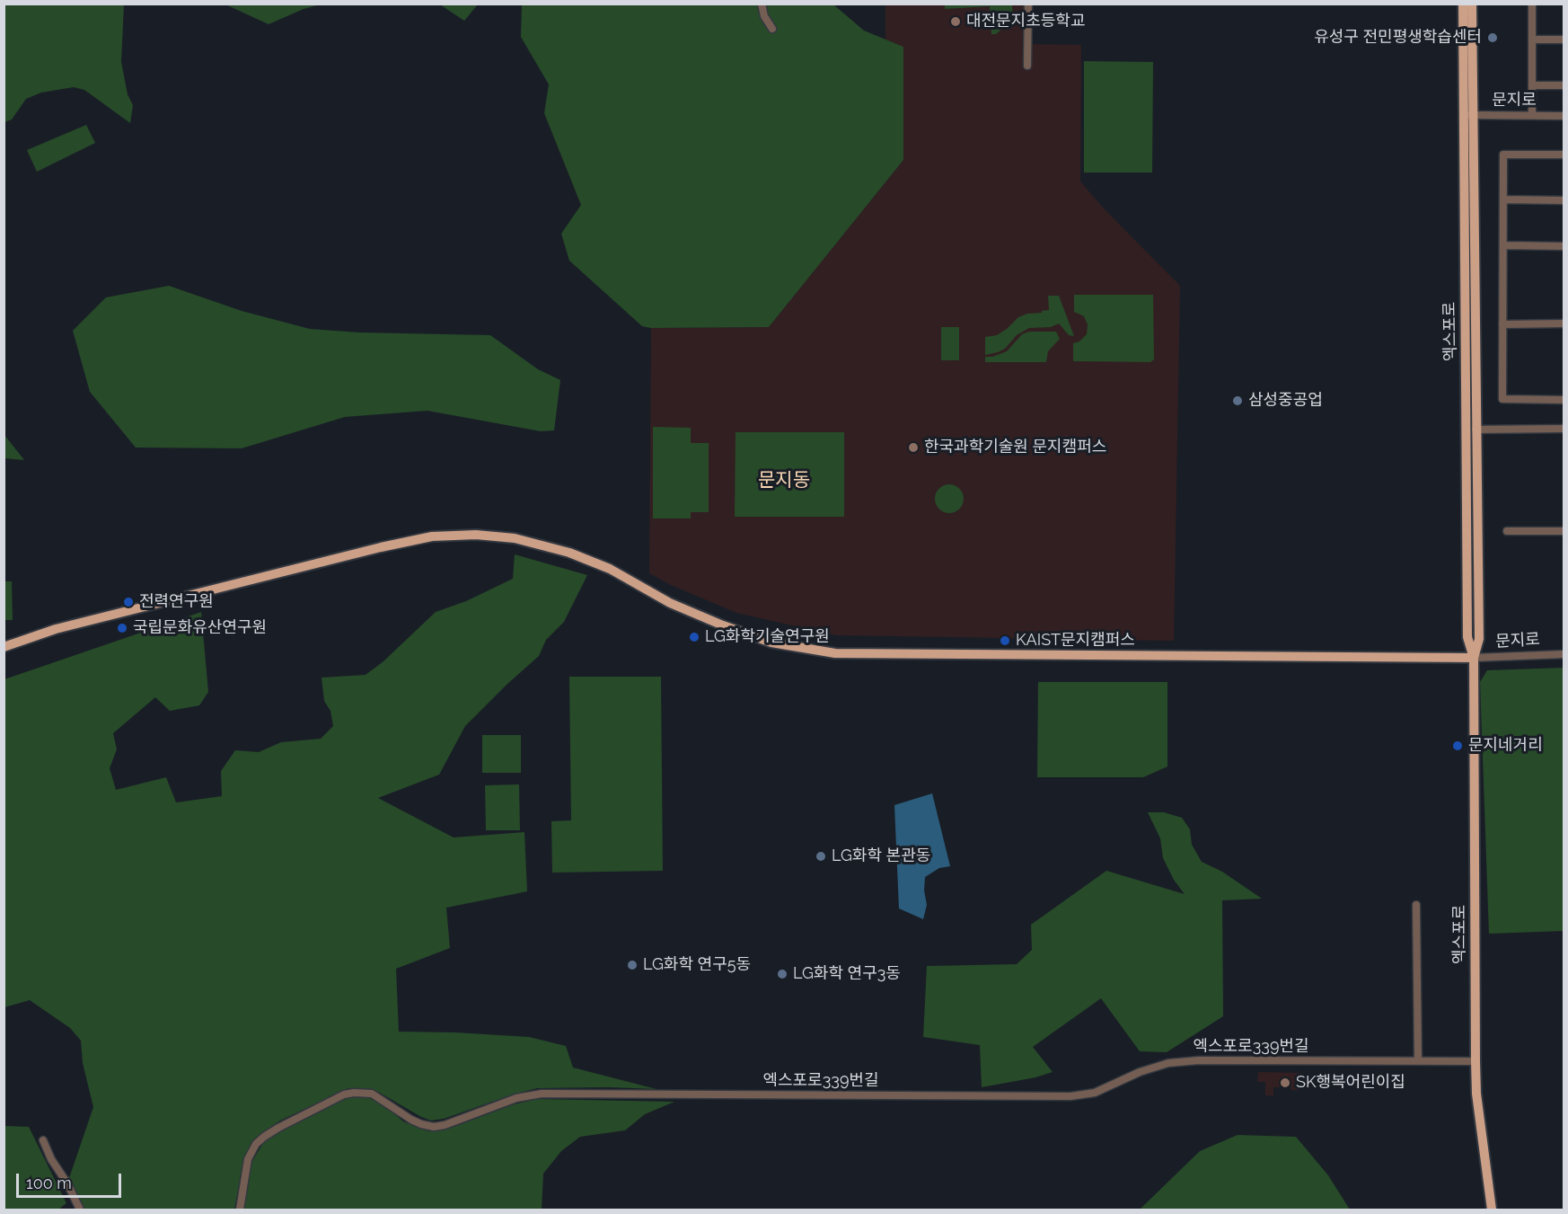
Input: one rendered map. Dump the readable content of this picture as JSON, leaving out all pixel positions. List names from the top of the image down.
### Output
{
  "streets": {
    "main road": ["엑스포로"],
    "street": ["문지로", "엑스포로339번길"]
  },
  "crossings": [
    ["문지로", "엑스포로"],
    ["엑스포로", "엑스포로339번길"]
  ],
  "districts": ["문지동"],
  "places": [
    "대전문지초등학교",
    "유성구 전민평생학습센터",
    "삼성중공업",
    "한국과학기술원 문지캠퍼스",
    "전력연구원",
    "국립문화유산연구원",
    "LG화학기술연구원",
    "KAIST문지캠퍼스",
    "문지네거리",
    "LG화학 본관동",
    "LG화학 연구5동",
    "LG화학 연구3동",
    "SK행복어린이집"
  ],
  "scale_bar": "100 m"
}
